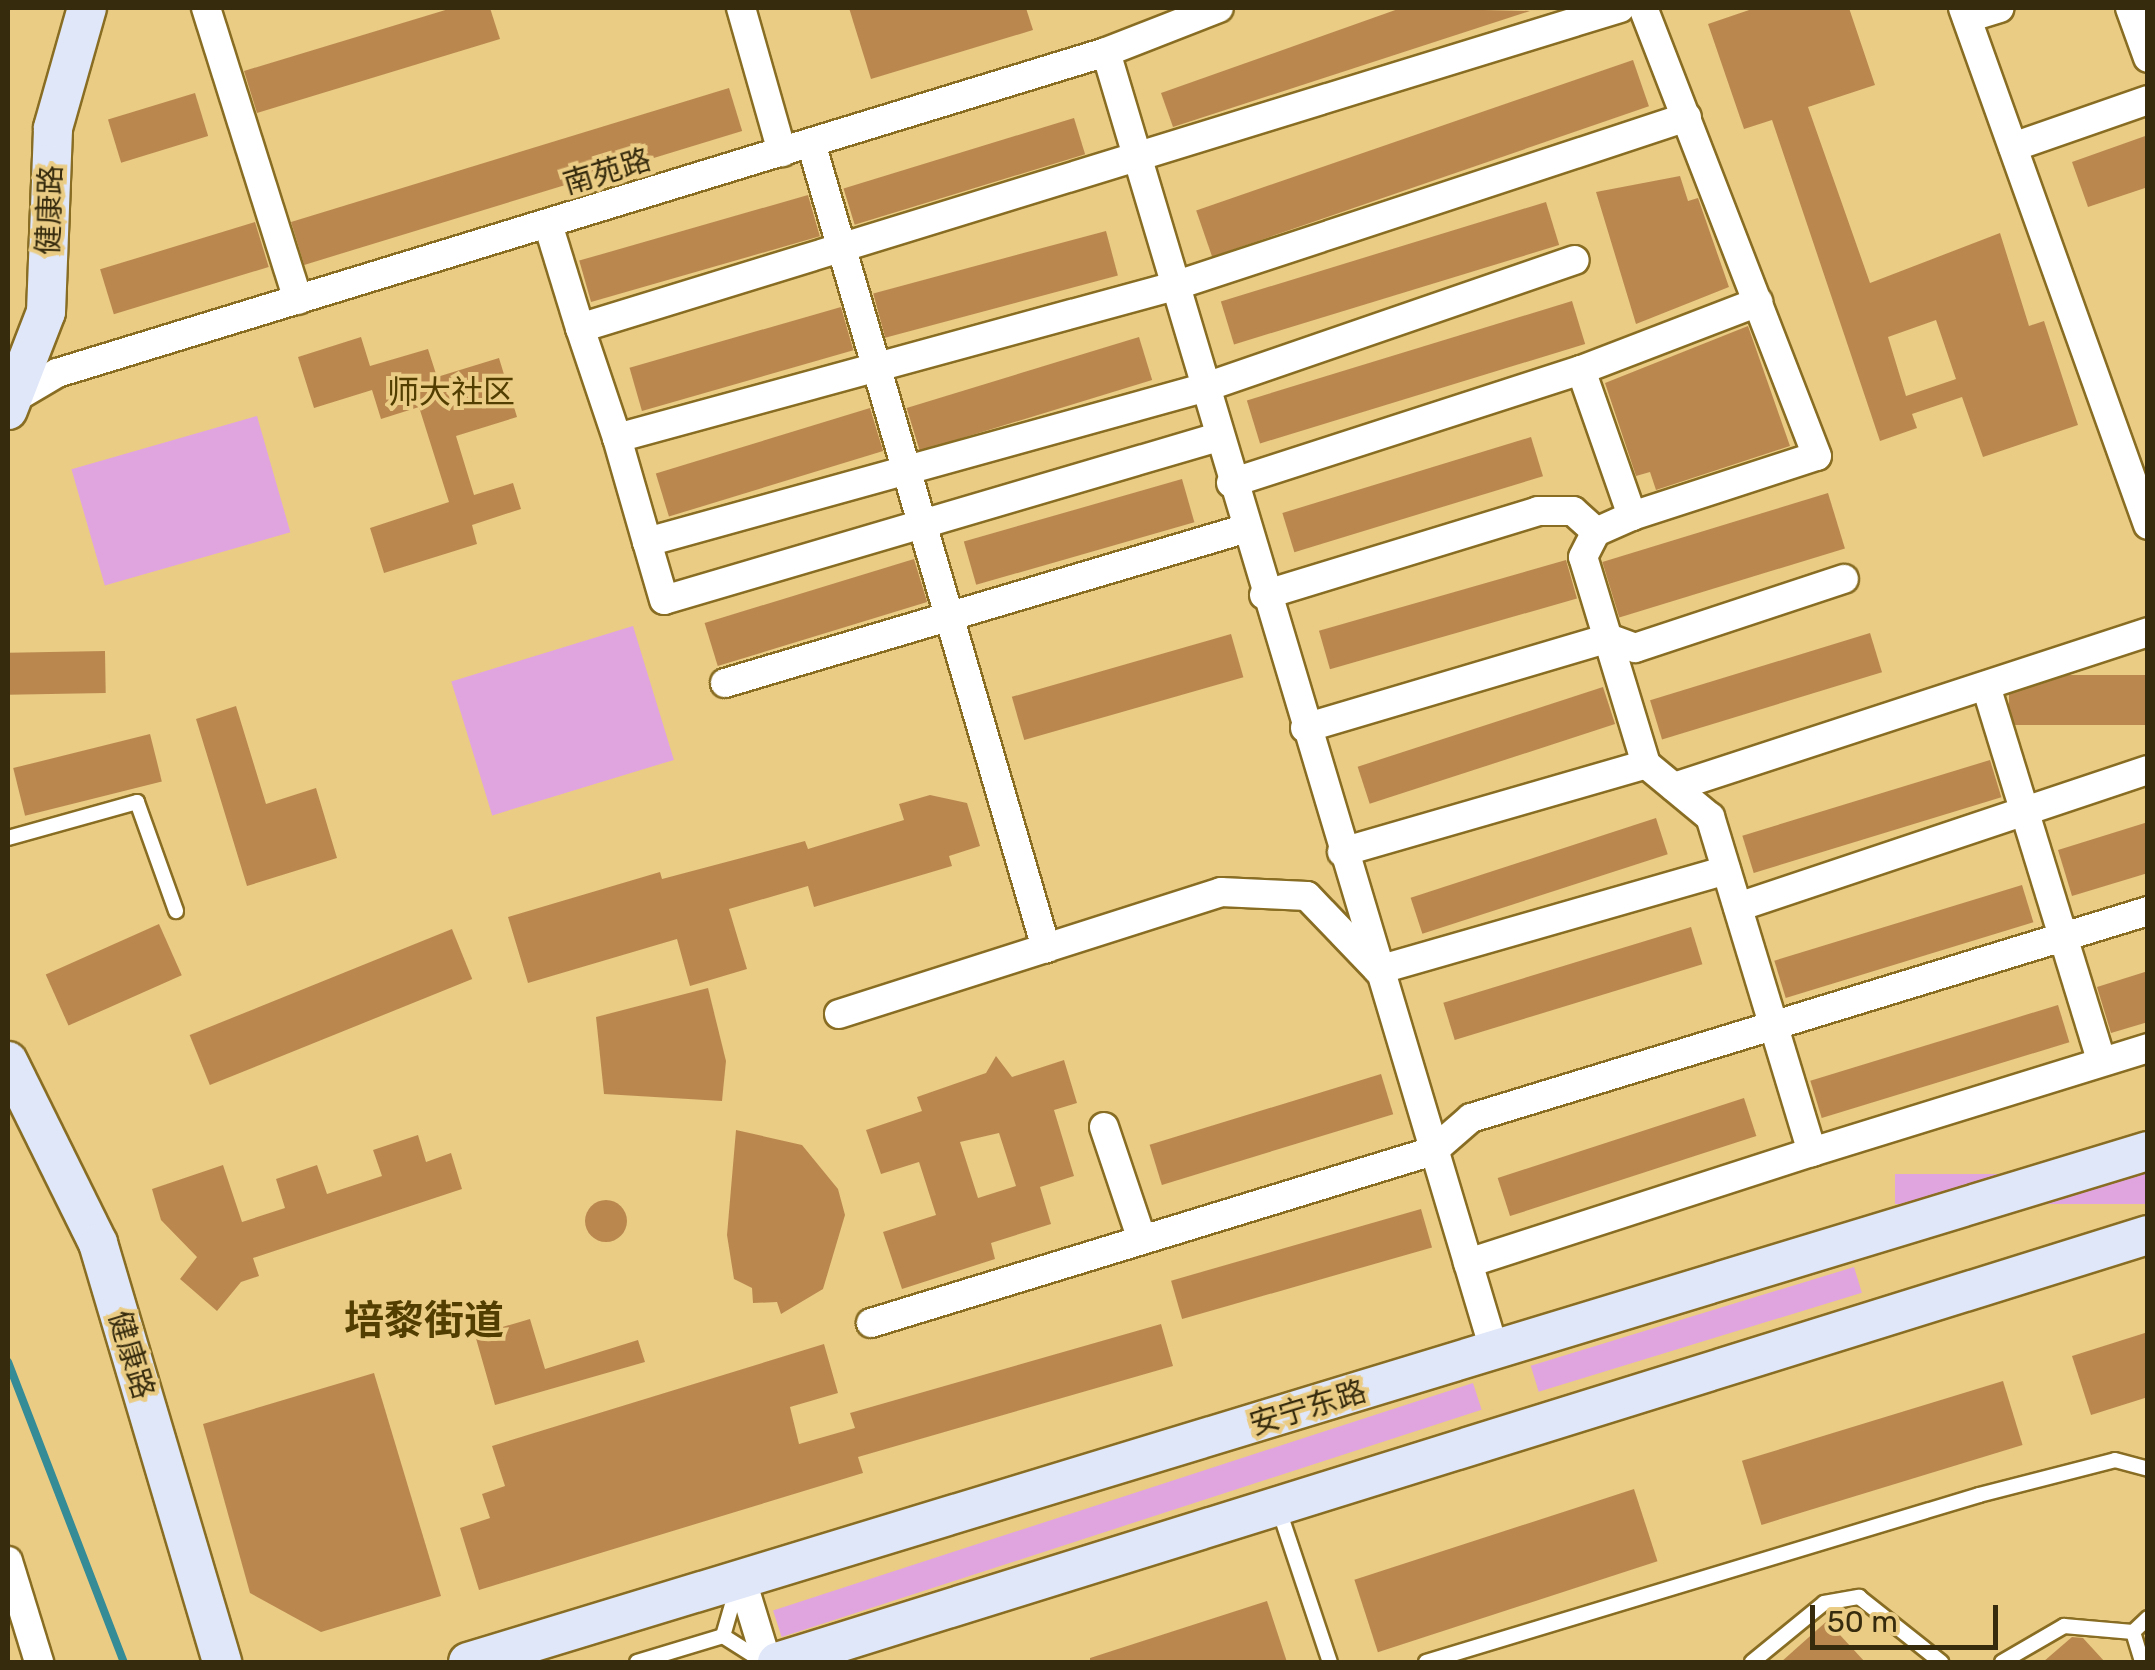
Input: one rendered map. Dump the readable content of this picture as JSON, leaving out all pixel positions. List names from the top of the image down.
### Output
{
  "streets": {
    "main road": ["健康路", "安宁东路"],
    "street": ["南苑路"]
  },
  "crossings": [
    ["南苑路", "健康路"]
  ],
  "districts": ["师大社区", "培黎街道"],
  "scale_bar": "50 m"
}
